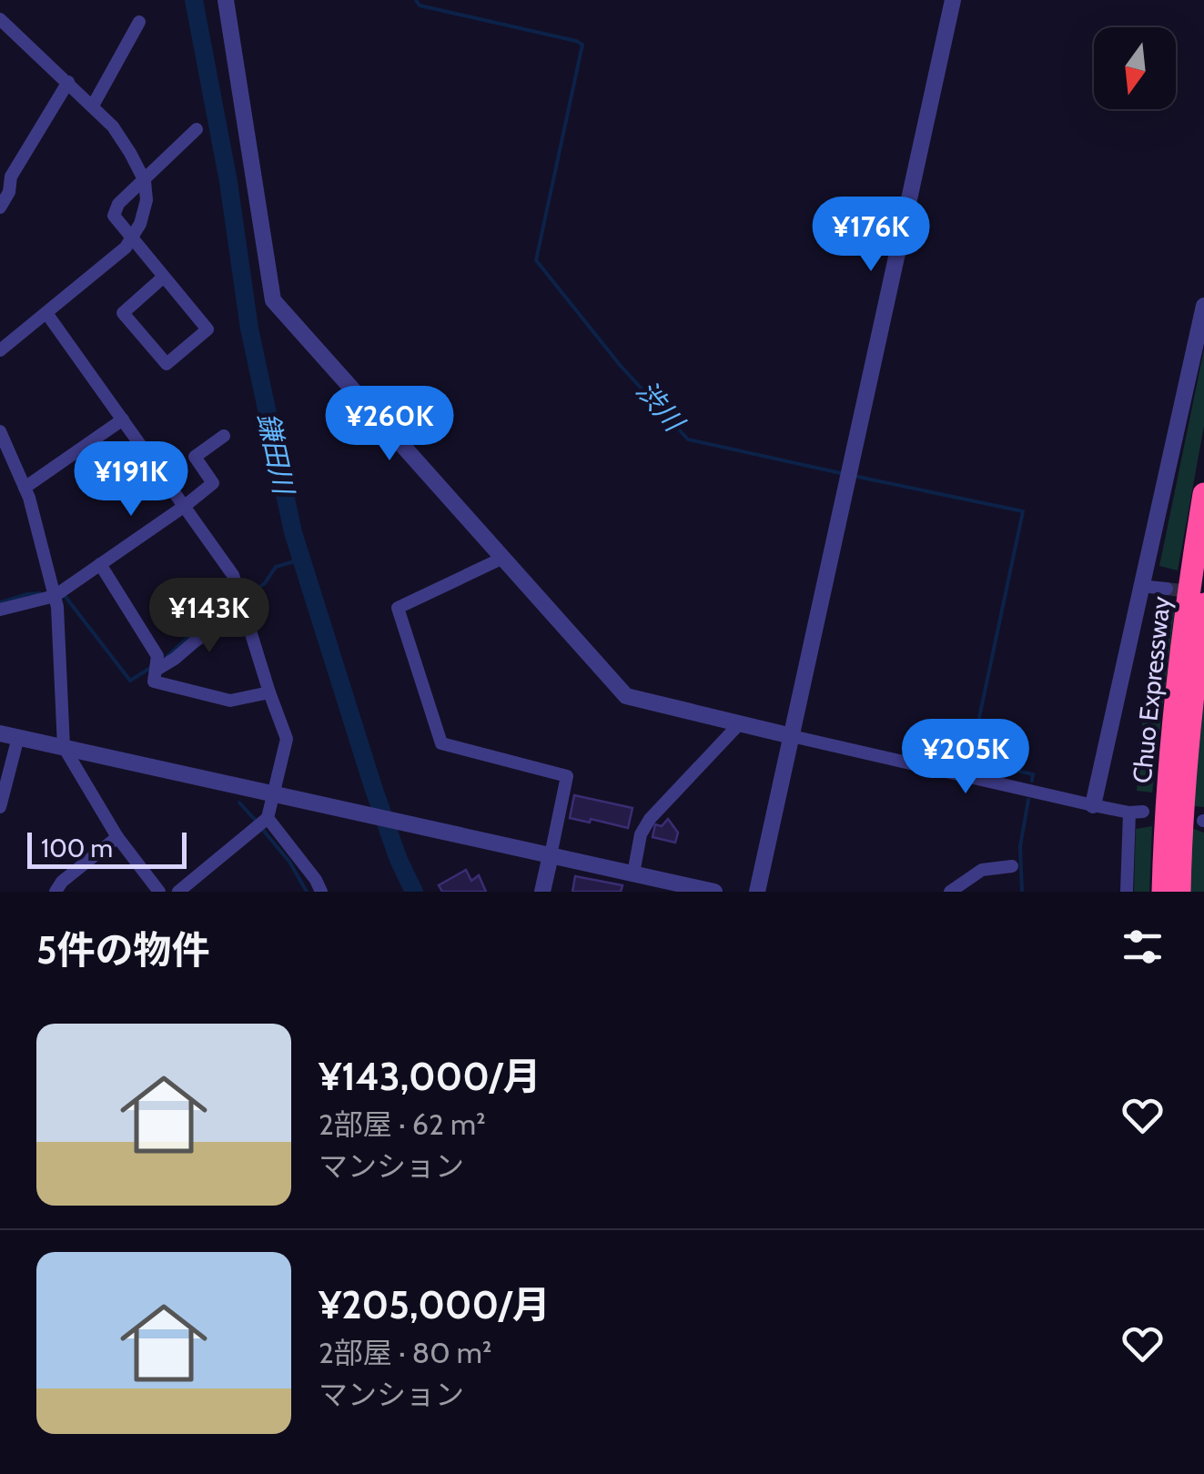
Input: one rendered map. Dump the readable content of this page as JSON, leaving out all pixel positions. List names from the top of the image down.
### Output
{
  "streets": {
    "highway": ["Chuo Expressway"]
  },
  "water": ["渋川", "鎌田川"],
  "scale_bar": "100 m",
  "north": "bottom",
  "page": {
    "price": [
      "¥176K",
      "¥260K",
      "¥191K",
      "¥143K",
      "¥205K"
    ],
    "scale": "100 m",
    "heading": "5件の物件",
    "list": [
      {
        "name": "¥143,000/月",
        "note": "2部屋 · 62 m² · マンション"
      },
      {
        "name": "¥205,000/月",
        "note": "2部屋 · 80 m² · マンション"
      }
    ]
  }
}
